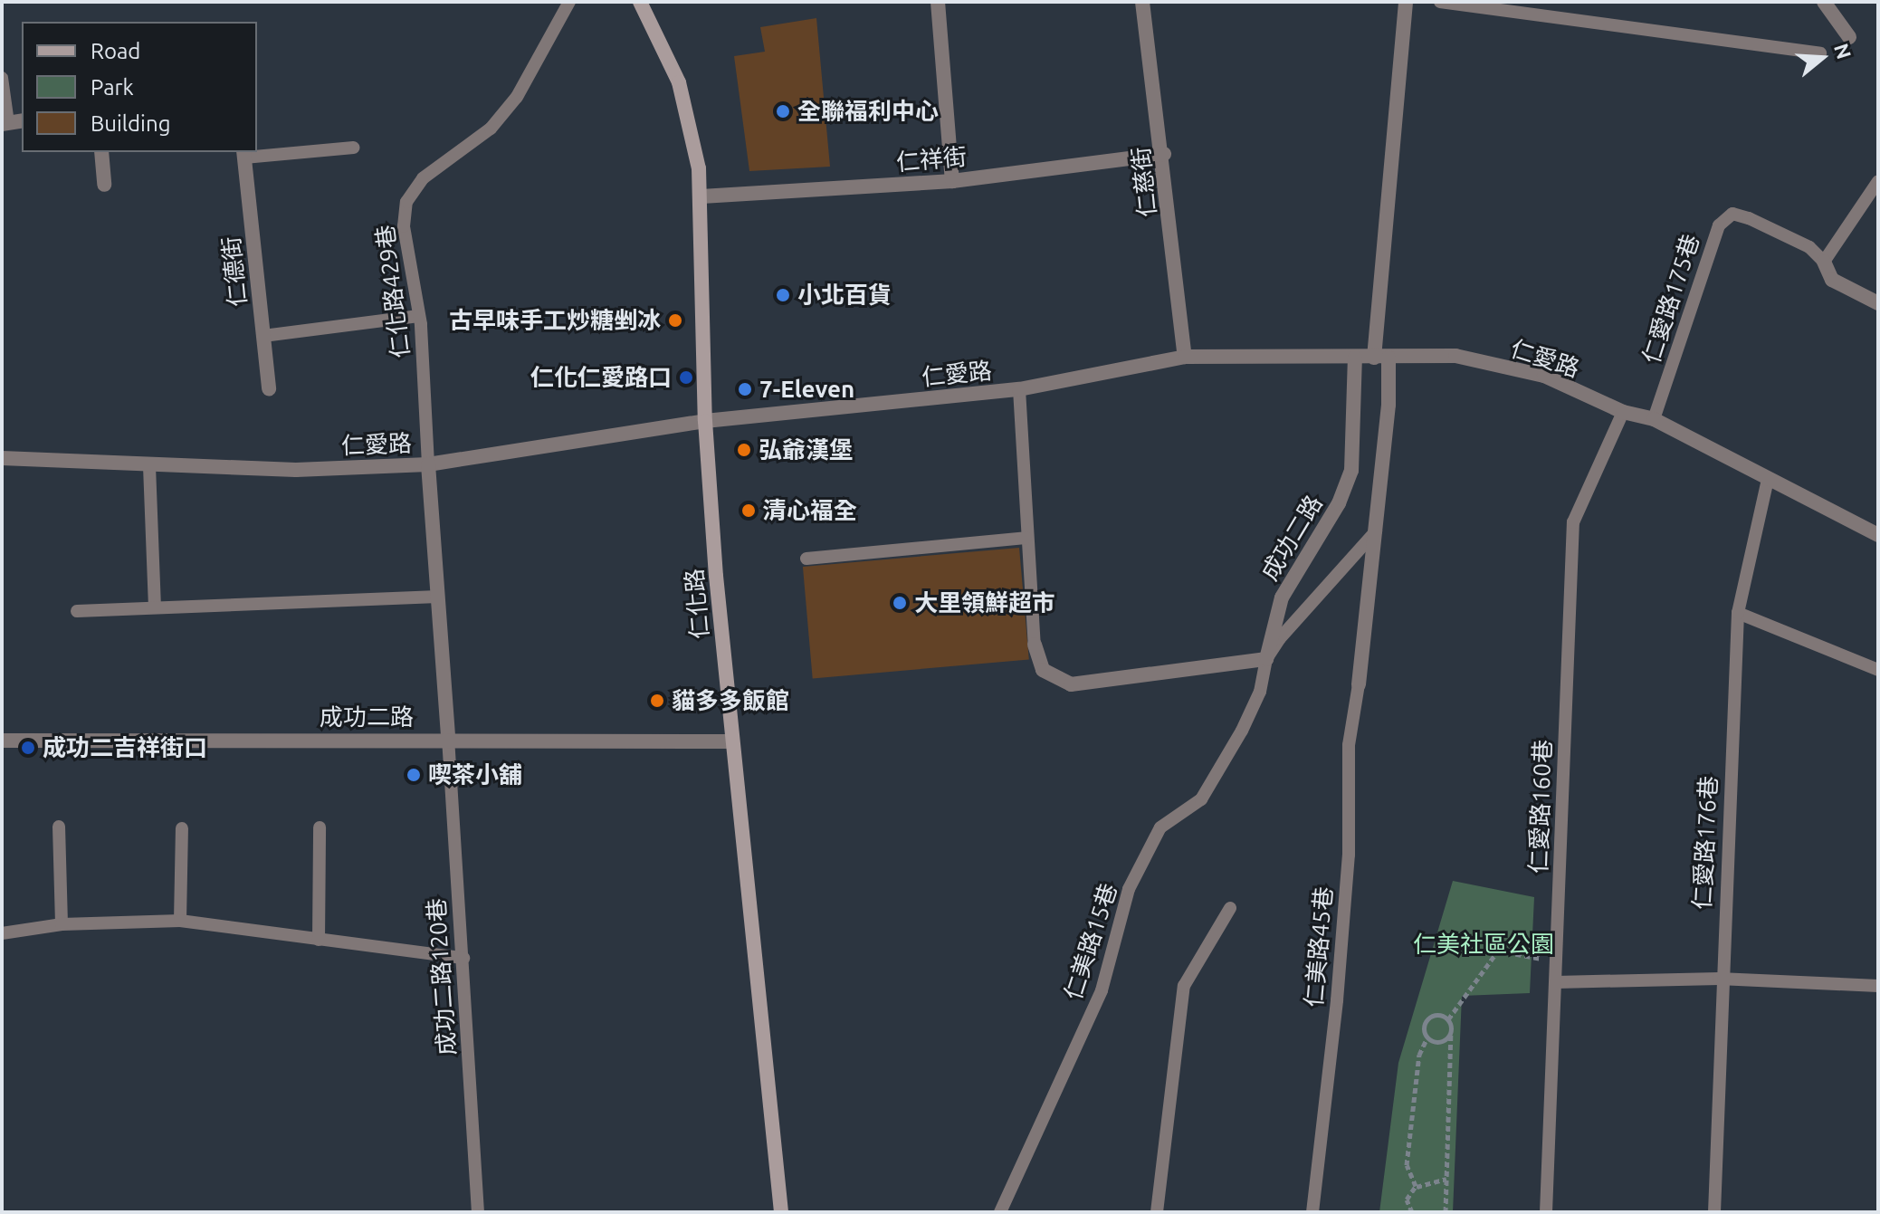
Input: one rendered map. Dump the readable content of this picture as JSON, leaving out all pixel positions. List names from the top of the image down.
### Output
{
  "streets": {
    "main road": ["仁化路"],
    "street": [
      "仁祥街",
      "仁慈街",
      "仁德街",
      "仁愛路175巷",
      "仁愛路",
      "成功二路"
    ],
    "lane": [
      "仁化路429巷",
      "仁愛路160巷",
      "仁愛路176巷",
      "仁美路15巷",
      "仁美路45巷",
      "成功二路120巷"
    ]
  },
  "crossings": [
    ["仁祥街", "仁慈街"],
    ["仁祥街", "仁化路"],
    ["仁慈街", "仁愛路"],
    ["仁化路429巷", "仁愛路"],
    ["仁愛路175巷", "仁愛路"],
    ["仁愛路", "成功二路"],
    ["仁愛路", "仁化路"],
    ["仁愛路", "仁愛路160巷"],
    ["仁愛路", "仁愛路176巷"],
    ["成功二路", "仁化路"],
    ["成功二路", "仁美路15巷"],
    ["成功二路", "成功二路120巷"]
  ],
  "parks": ["仁美社區公園"],
  "places": [
    "全聯福利中心",
    "小北百貨",
    "古早味手工炒糖剉冰",
    "仁化仁愛路口",
    "7-Eleven",
    "弘爺漢堡",
    "清心福全",
    "大里領鮮超市",
    "貓多多飯館",
    "成功二吉祥街口",
    "喫茶小舖"
  ],
  "legend": ["Road", "Park", "Building"],
  "north": "right"
}
